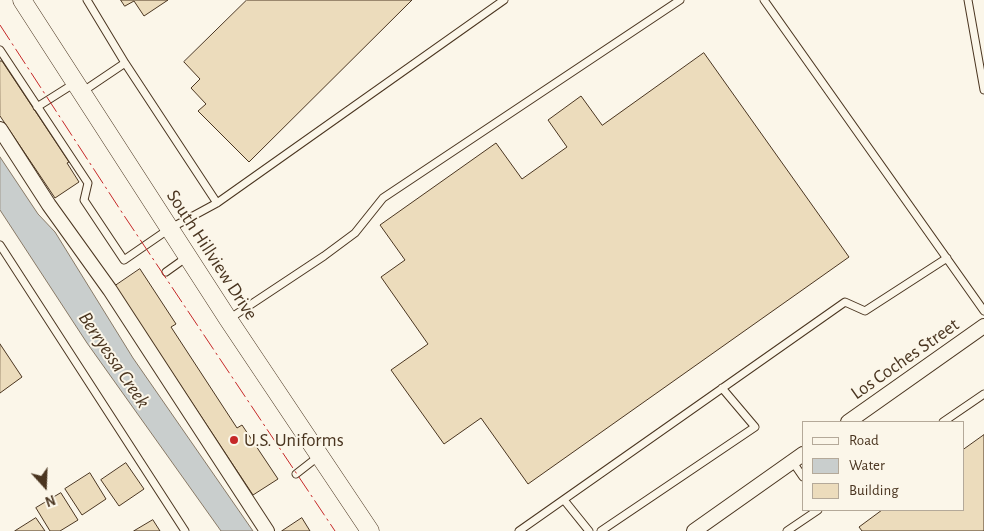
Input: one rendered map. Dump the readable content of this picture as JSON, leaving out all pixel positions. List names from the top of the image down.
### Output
{
  "streets": {
    "street": ["South Hillview Drive", "Los Coches Street"]
  },
  "water": ["Berryessa Creek"],
  "places": ["U.S. Uniforms"],
  "legend": ["Road", "Water", "Building"],
  "north": "bottom"
}
